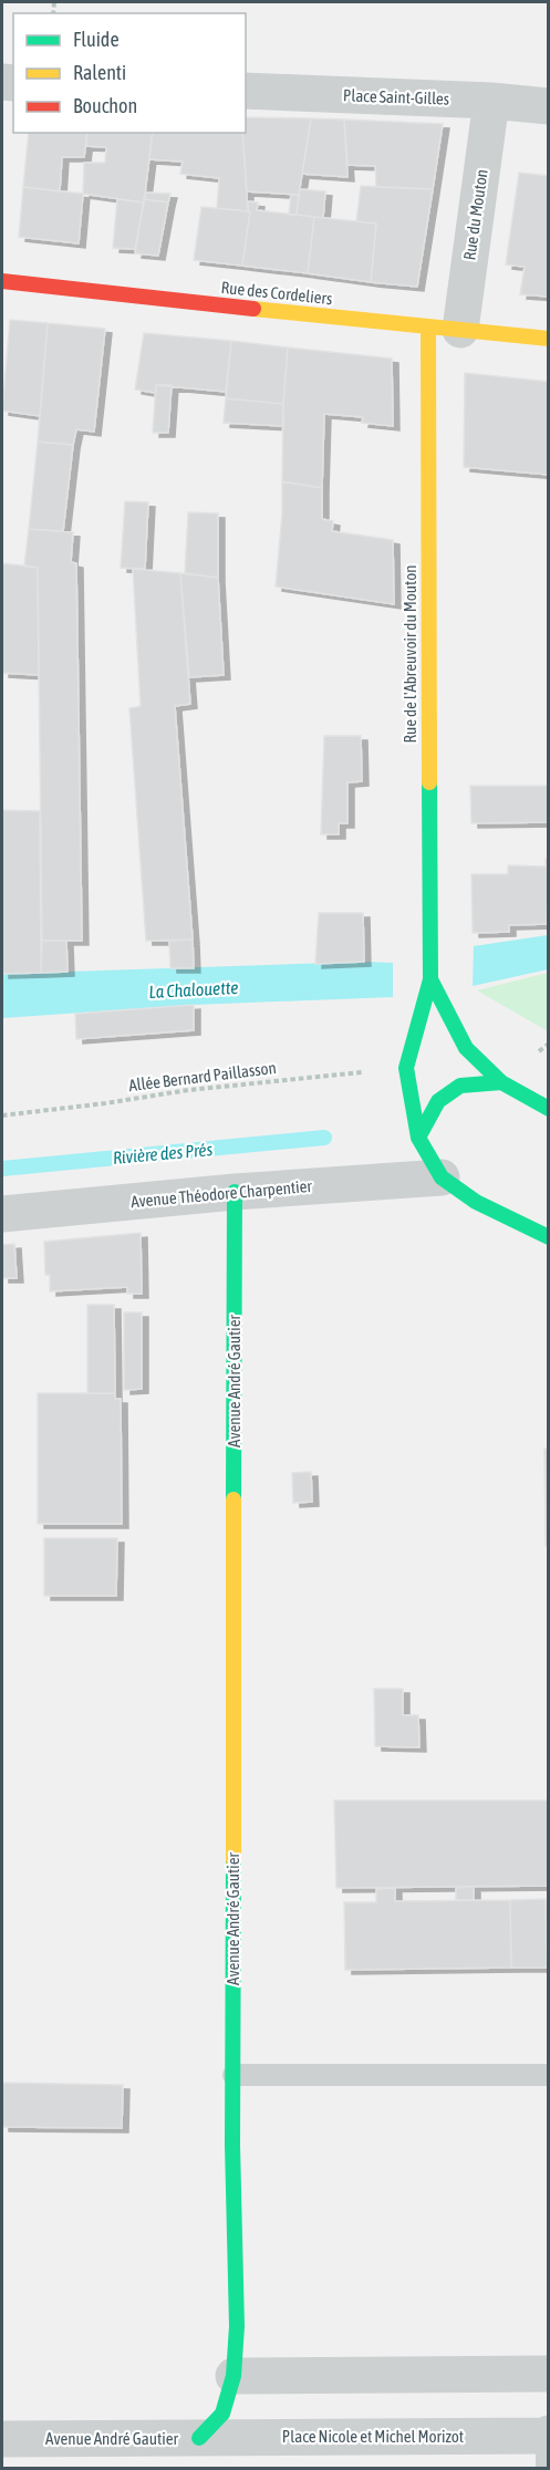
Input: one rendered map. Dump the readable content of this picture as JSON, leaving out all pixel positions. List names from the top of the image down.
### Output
{
  "streets": {
    "street": [
      "Place Saint-Gilles",
      "Rue du Mouton",
      "Rue des Cordeliers",
      "Rue de l'Abreuvoir du Mouton",
      "Avenue Théodore Charpentier",
      "Avenue André Gautier",
      "Place Nicole et Michel Morizot"
    ],
    "path": ["Allée Bernard Paillasson"]
  },
  "crossings": [
    ["Place Saint-Gilles", "Rue du Mouton"],
    ["Rue du Mouton", "Rue des Cordeliers"],
    ["Rue du Mouton", "Rue de l'Abreuvoir du Mouton"],
    ["Rue des Cordeliers", "Rue de l'Abreuvoir du Mouton"],
    ["Rue de l'Abreuvoir du Mouton", "Allée Bernard Paillasson"],
    ["Rue de l'Abreuvoir du Mouton", "Avenue Théodore Charpentier"],
    ["Avenue Théodore Charpentier", "Avenue André Gautier"],
    ["Avenue André Gautier", "Place Nicole et Michel Morizot"]
  ],
  "water": ["La Chalouette", "Rivière des Prés"],
  "legend": ["Fluide", "Ralenti", "Bouchon"]
}
